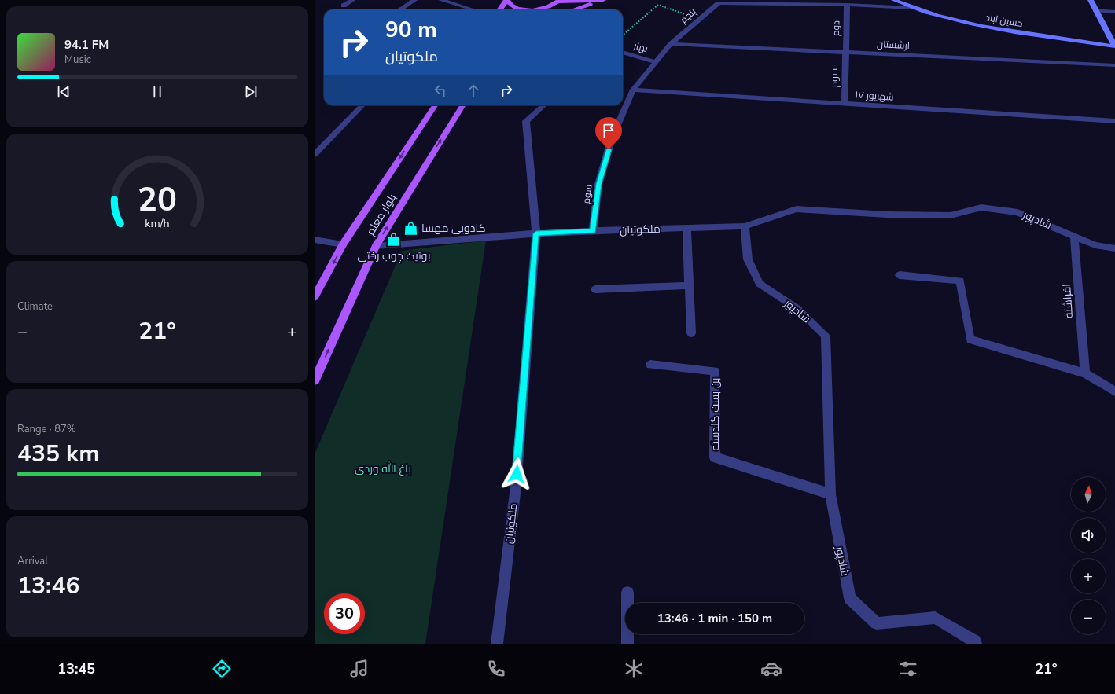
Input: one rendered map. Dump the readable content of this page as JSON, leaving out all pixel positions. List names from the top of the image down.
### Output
{
  "streets": {
    "main road": ["بلوار معلم"],
    "street": [
      "پنجم",
      "حسین اباد",
      "دوم",
      "ارشستان",
      "بهار",
      "سوم",
      "۱۷ شهریور",
      "شادپور",
      "ملکوتیان",
      "افراشته",
      "بن بست گلدسته"
    ]
  },
  "crossings": [
    ["پنجم", "حسین اباد"],
    ["پنجم", "دوم"],
    ["پنجم", "ارشستان"],
    ["پنجم", "بهار"],
    ["پنجم", "سوم"],
    ["دوم", "ارشستان"],
    ["دوم", "سوم"],
    ["ارشستان", "سوم"],
    ["سوم", "۱۷ شهریور"],
    ["سوم", "ملکوتیان"],
    ["بلوار معلم", "ملکوتیان"],
    ["شادپور", "ملکوتیان"],
    ["شادپور", "افراشته"],
    ["شادپور", "بن بست گلدسته"]
  ],
  "parks": ["باغ الله وردی"],
  "places": {
    "shop": ["کادویی مهسا", "بوتیک چوب رختی"]
  },
  "north": "top",
  "page": {
    "turn": ["90 m", "ملکوتیان"],
    "song": ["94.1 FM", "Music"],
    "tile": [
      "Climate",
      ["Range · 87%", "435 km"],
      ["Arrival", "13:46"]
    ],
    "heat": ["−", "21°", "+"],
    "map_buttons": ["+", "−"],
    "limit": "30",
    "trip": "13:46 · 1 min · 150 m",
    "tabs": ["13:45", "21°"],
    "gauge": ["20", "km/h"]
  }
}
